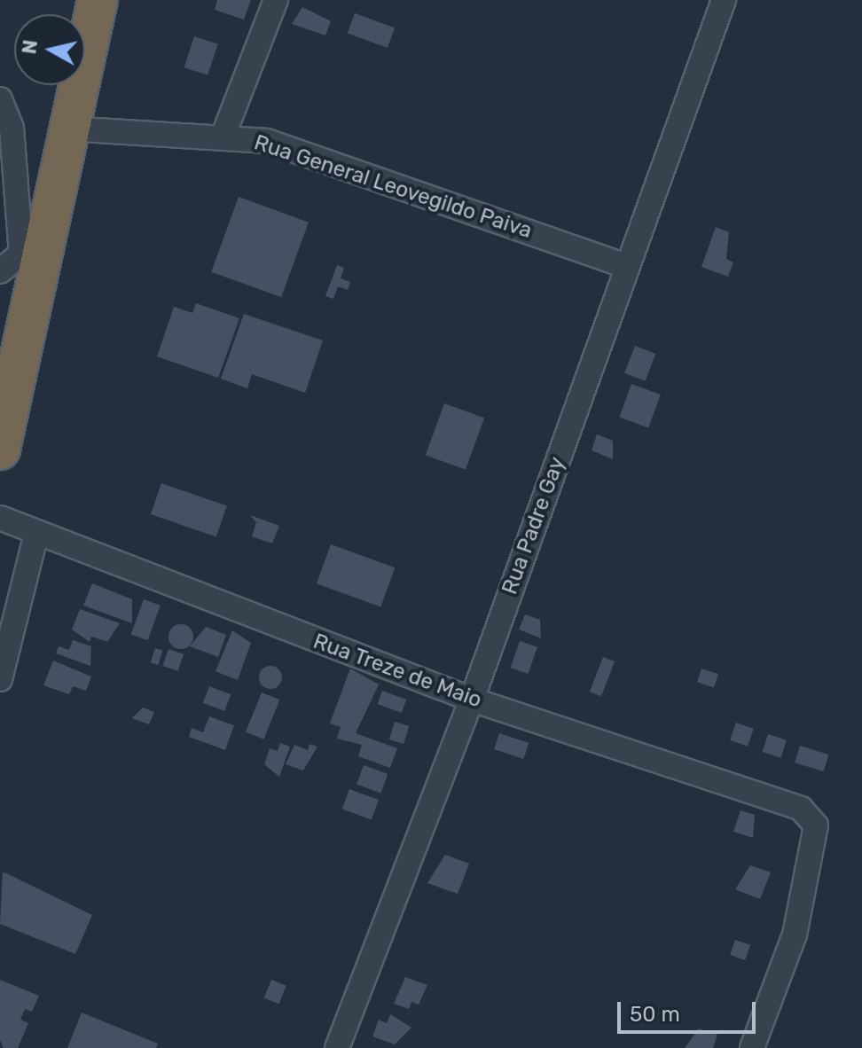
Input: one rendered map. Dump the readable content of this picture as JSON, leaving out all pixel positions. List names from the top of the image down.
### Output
{
  "streets": {
    "street": ["Rua General Leovegildo Paiva", "Rua Padre Gay", "Rua Treze de Maio"]
  },
  "crossings": [
    ["Rua General Leovegildo Paiva", "Rua Padre Gay"],
    ["Rua Padre Gay", "Rua Treze de Maio"]
  ],
  "scale_bar": "50 m",
  "north": "left"
}
